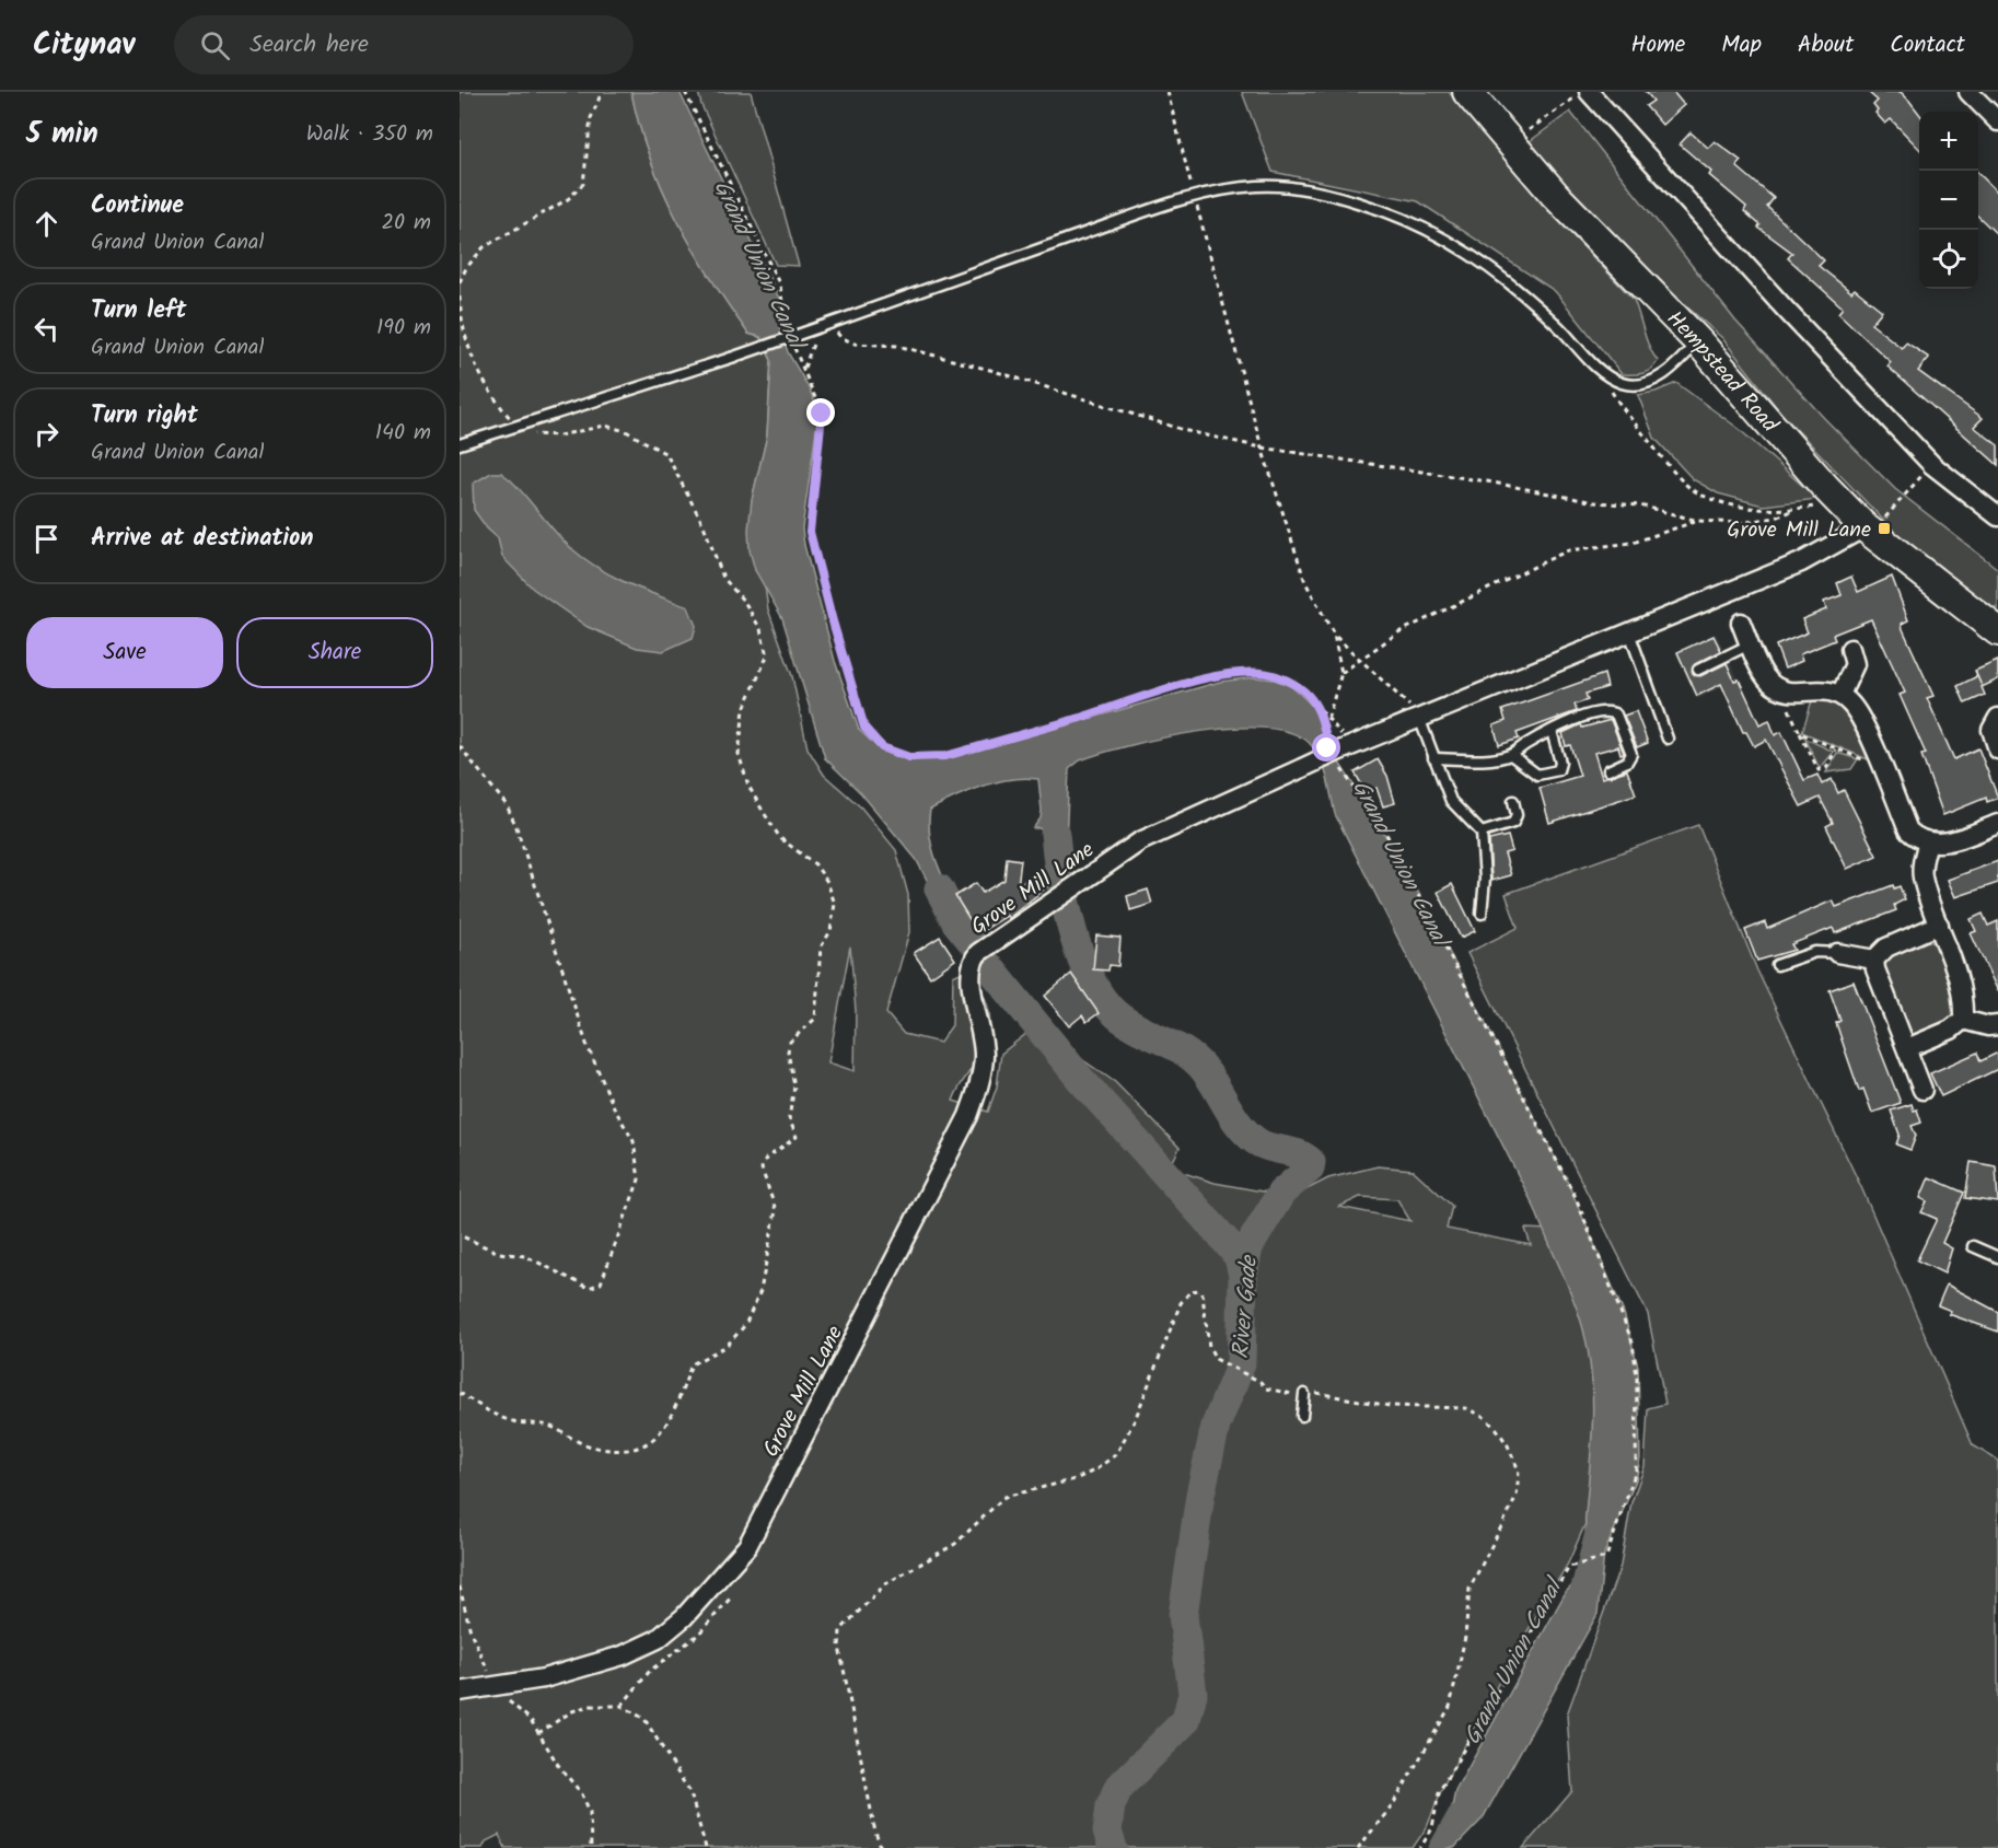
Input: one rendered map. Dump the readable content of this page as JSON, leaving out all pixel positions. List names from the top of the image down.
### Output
{
  "streets": {
    "main road": ["Hempstead Road"],
    "street": ["Grove Mill Lane"]
  },
  "crossings": [
    ["Hempstead Road", "Grove Mill Lane"]
  ],
  "water": ["Grand Union Canal", "River Gade"],
  "places": {
    "transit": ["Grove Mill Lane"]
  },
  "page": {
    "header": "Citynav",
    "search": "Search here",
    "nav": [
      "Home",
      "Map",
      "About",
      "Contact"
    ],
    "heading": ["5 min", "Walk · 350 m"],
    "map_buttons": ["+", "−"],
    "list": [
      ["Continue", "Grand Union Canal", "20 m"],
      ["Turn left", "Grand Union Canal", "190 m"],
      ["Turn right", "Grand Union Canal", "140 m"],
      "Arrive at destination"
    ],
    "buttons": ["Save", "Share"]
  }
}
